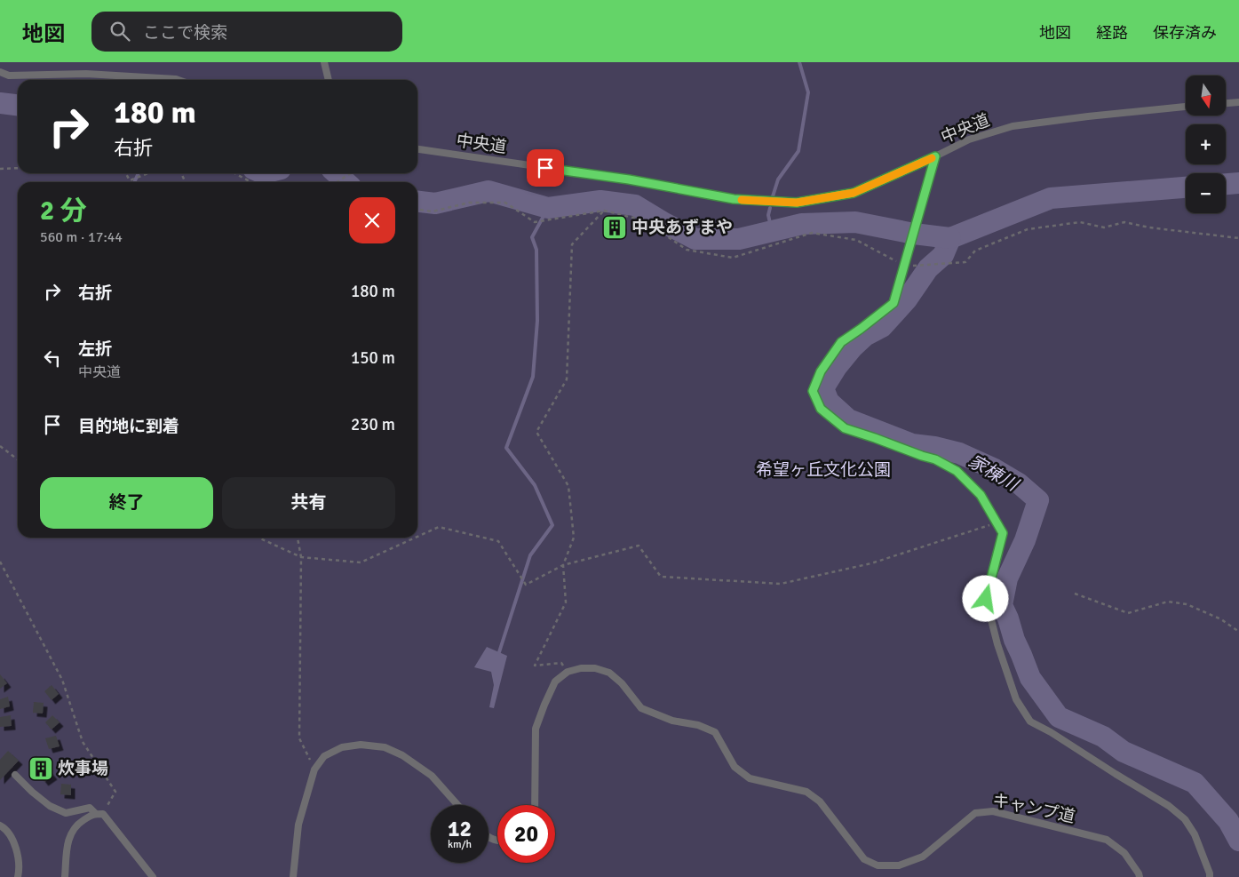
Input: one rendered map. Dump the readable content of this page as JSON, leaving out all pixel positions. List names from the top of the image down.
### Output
{
  "streets": {
    "lane": ["中央道", "キャンプ道"]
  },
  "water": ["家棟川"],
  "parks": ["希望ヶ丘文化公園"],
  "places": {
    "building": ["中央あずまや", "炊事場"]
  },
  "north": "bottom",
  "page": {
    "header": "地図",
    "search": "ここで検索",
    "nav": ["地図", "経路", "保存済み"],
    "map_buttons": ["+", "−"],
    "turn": ["180 m", "右折"],
    "heading": ["2 分", "560 m · 17:44"],
    "list": [
      {
        "name": "右折",
        "value": "180 m"
      },
      {
        "name": "左折",
        "note": "中央道",
        "value": "150 m"
      },
      {
        "name": "目的地に到着",
        "value": "230 m"
      }
    ],
    "buttons": ["終了", "共有"],
    "speed": "12 km/h",
    "limit": "20"
  }
}
